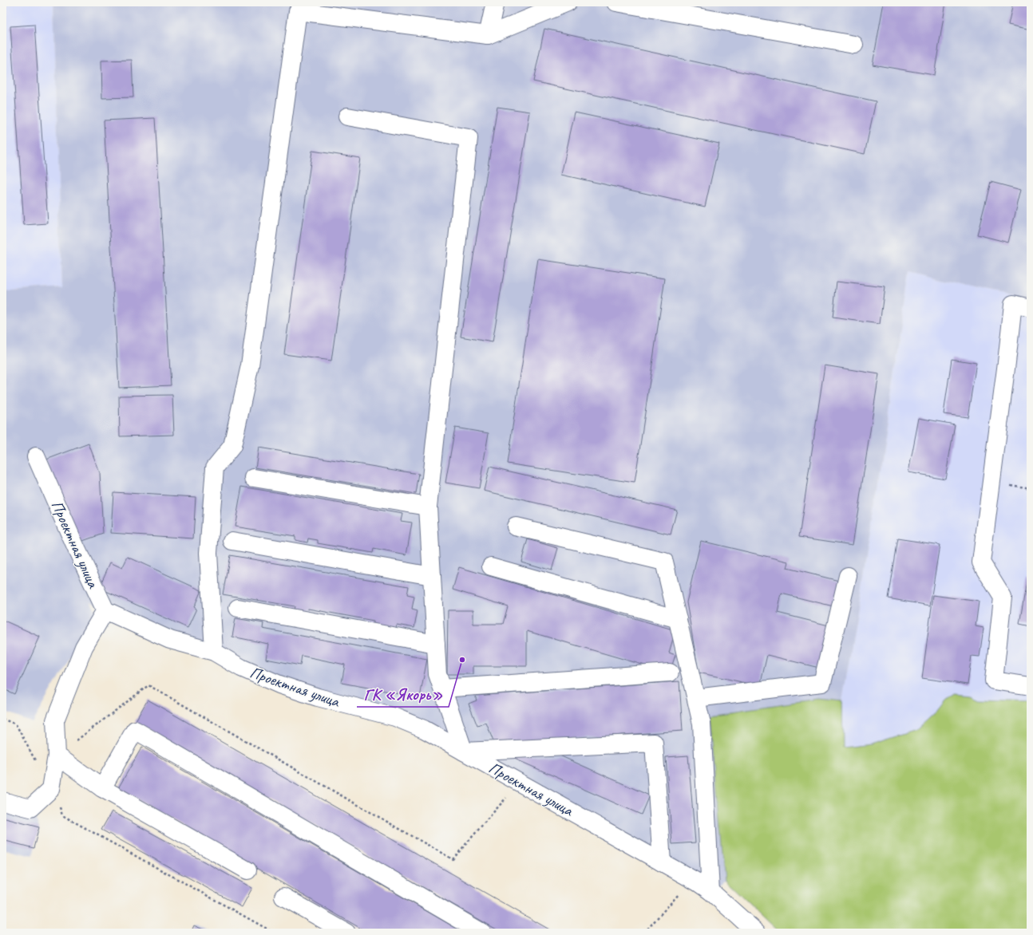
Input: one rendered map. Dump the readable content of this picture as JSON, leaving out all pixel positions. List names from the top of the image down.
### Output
{
  "streets": {
    "street": ["Проектная улица"]
  },
  "places": ["ГК «Якорь»"]
}
